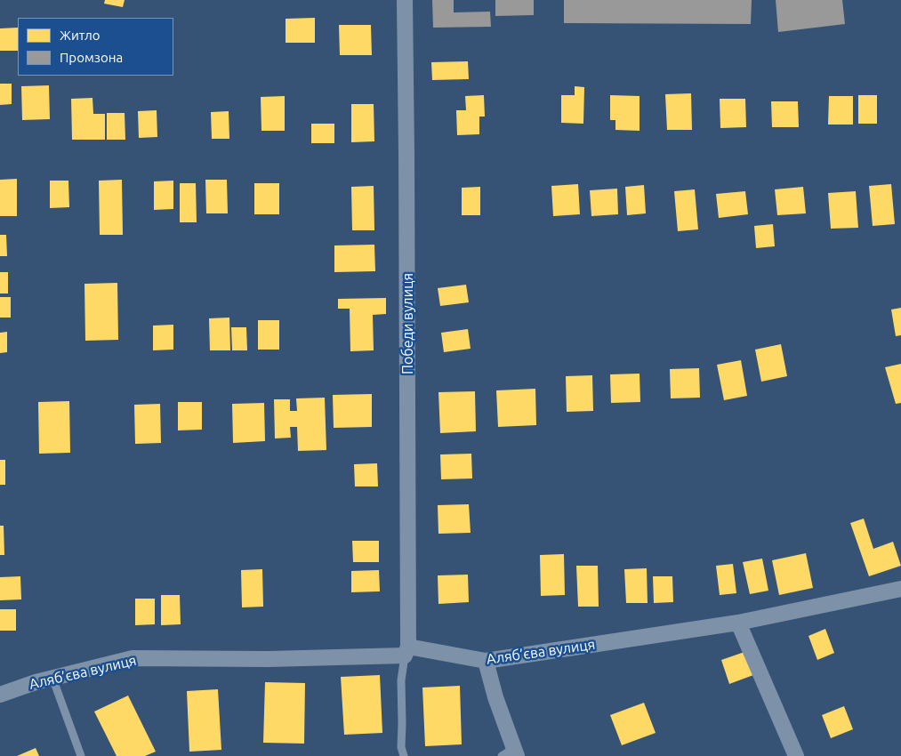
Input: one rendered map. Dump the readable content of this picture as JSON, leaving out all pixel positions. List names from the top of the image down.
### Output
{
  "streets": {
    "street": ["Победи вулиця", "Аляб’єва вулиця"]
  },
  "crossings": [
    ["Победи вулиця", "Аляб’єва вулиця"]
  ],
  "legend": ["Житло", "Промзона"]
}
